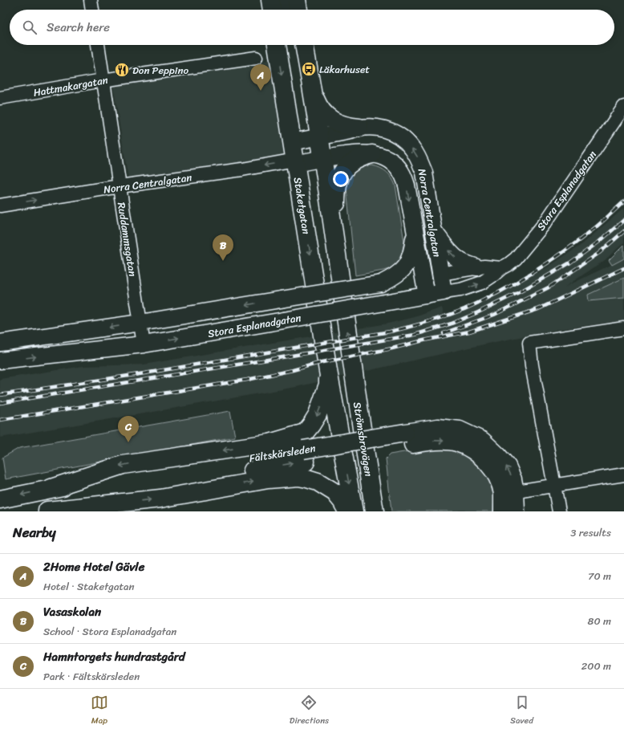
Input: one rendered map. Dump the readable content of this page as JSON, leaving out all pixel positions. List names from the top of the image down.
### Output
{
  "streets": {
    "main road": ["Staketgatan", "Strömsbrovägen", "Fältskärsleden"],
    "street": [
      "Hattmakargatan",
      "Norra Centralgatan",
      "Stora Esplanadgatan",
      "Ruddammsgatan"
    ]
  },
  "crossings": [
    ["Hattmakargatan", "Ruddammsgatan"],
    ["Norra Centralgatan", "Stora Esplanadgatan"],
    ["Norra Centralgatan", "Staketgatan"],
    ["Norra Centralgatan", "Ruddammsgatan"],
    ["Stora Esplanadgatan", "Ruddammsgatan"],
    ["Staketgatan", "Strömsbrovägen"]
  ],
  "places": {
    "bus stop": ["Läkarhuset"],
    "restaurant": ["Don Peppino"]
  },
  "page": {
    "search": "Search here",
    "pins": ["A", "B", "C"],
    "heading": ["Nearby", "3 results"],
    "list": [
      {
        "mark": "A",
        "name": "2Home Hotel Gävle",
        "note": "Hotel · Staketgatan",
        "value": "70 m"
      },
      {
        "mark": "B",
        "name": "Vasaskolan",
        "note": "School · Stora Esplanadgatan",
        "value": "80 m"
      },
      {
        "mark": "C",
        "name": "Hamntorgets hundrastgård",
        "note": "Park · Fältskärsleden",
        "value": "200 m"
      }
    ],
    "nav": ["Map", "Directions", "Saved"]
  }
}
